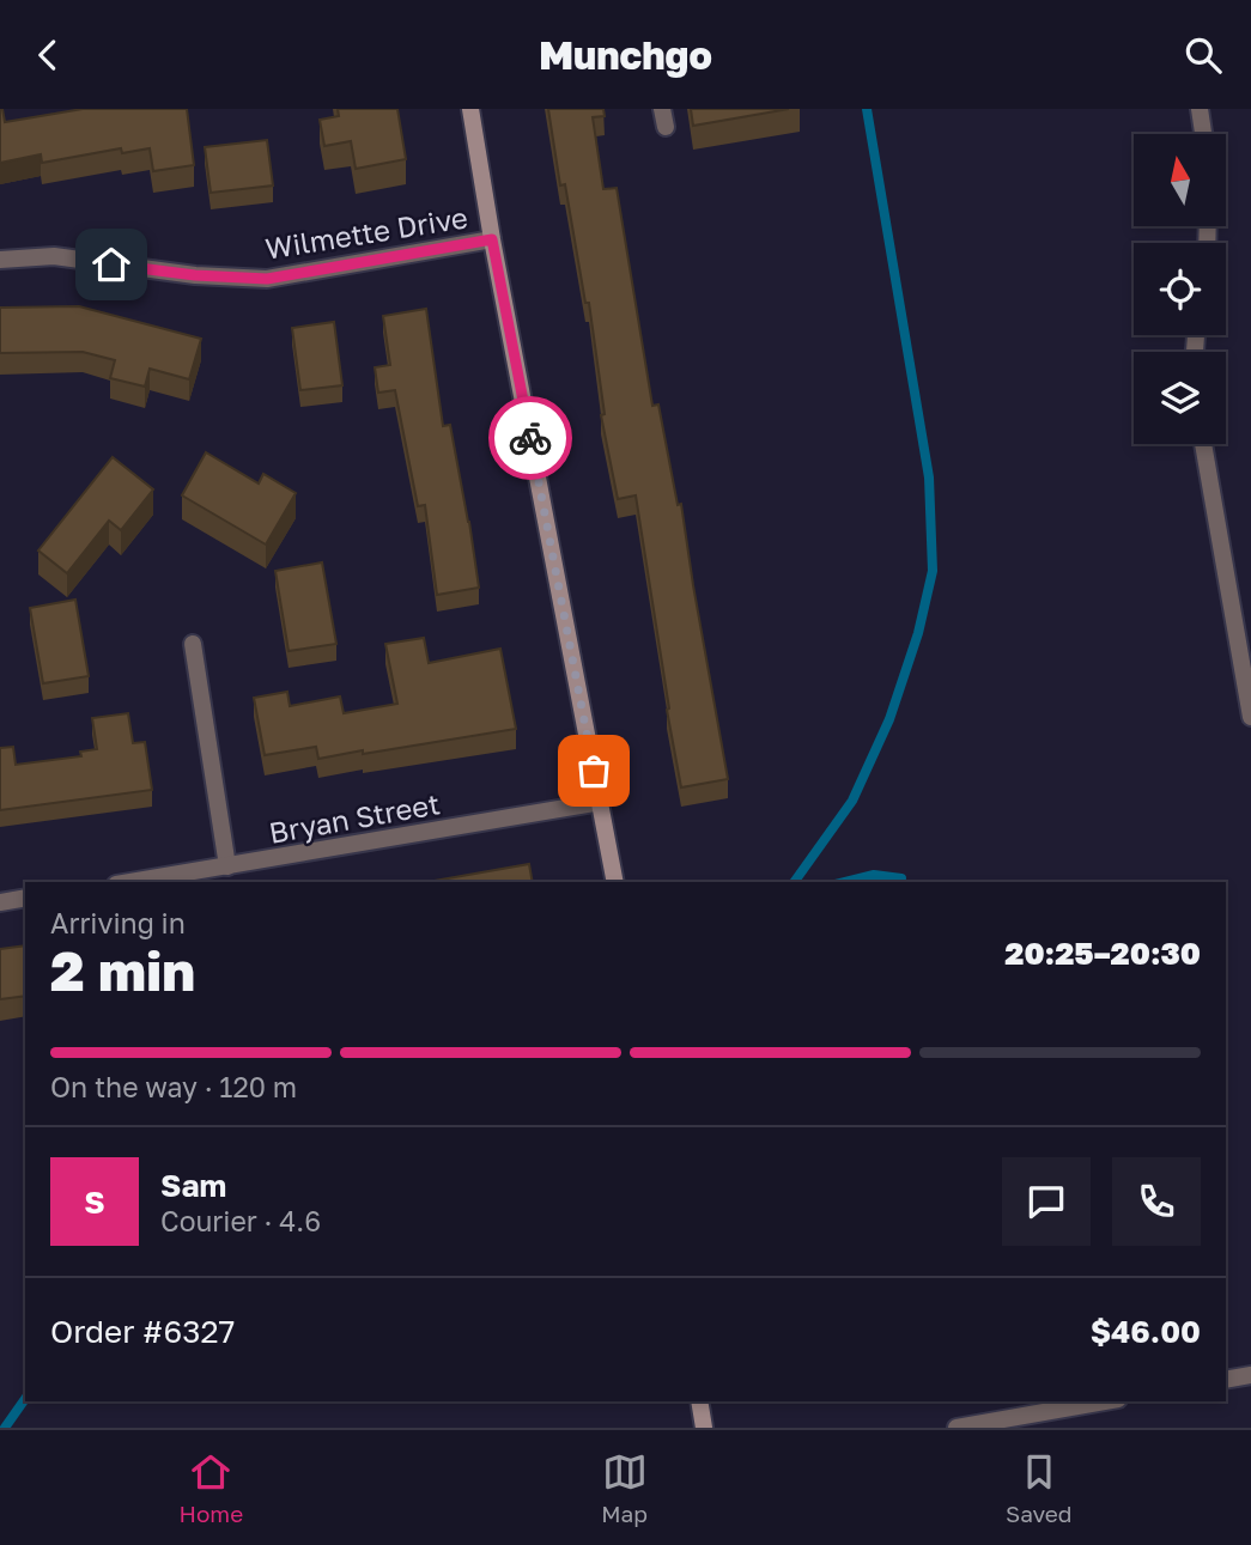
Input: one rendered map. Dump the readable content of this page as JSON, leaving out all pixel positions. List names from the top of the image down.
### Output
{
  "streets": {
    "street": ["Wilmette Drive", "Bryan Street"]
  },
  "north": "top",
  "page": {
    "header": "Munchgo",
    "heading": ["2 min", "Arriving in", "20:25–20:30"],
    "panel": [
      "Sam",
      "Courier · 4.6",
      "Order #6327",
      "$46.00"
    ],
    "bar": "On the way · 120 m",
    "round": "S",
    "tabs": ["Home", "Map", "Saved"]
  }
}
